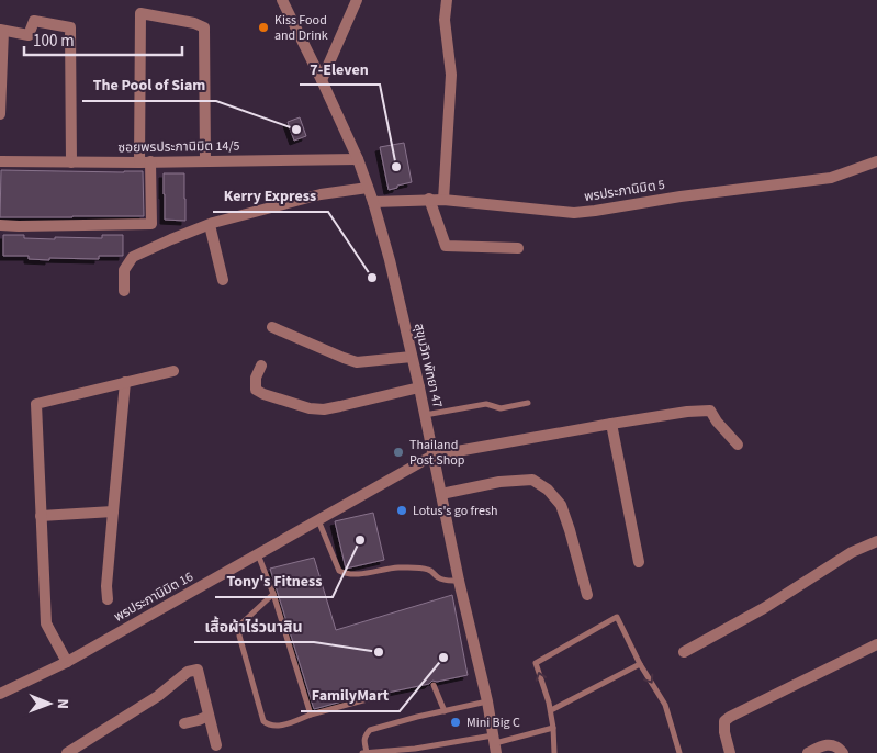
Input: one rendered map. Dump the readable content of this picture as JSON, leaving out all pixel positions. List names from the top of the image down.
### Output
{
  "streets": {
    "street": [
      "ซอยพรประภานิมิต 14/5",
      "พรประภานิมิต 5",
      "สุขุมวิท พัทยา 47",
      "พรประภานิมิต 16"
    ]
  },
  "crossings": [
    ["ซอยพรประภานิมิต 14/5", "สุขุมวิท พัทยา 47"],
    ["พรประภานิมิต 5", "สุขุมวิท พัทยา 47"],
    ["สุขุมวิท พัทยา 47", "พรประภานิมิต 16"]
  ],
  "places": [
    "Kiss Food and Drink",
    "The Pool of Siam",
    "7-Eleven",
    "Kerry Express",
    "Thailand Post Shop",
    "Lotus's go fresh",
    "Tony's Fitness",
    "เสื้อผ้าไร่วนาสิน",
    "FamilyMart",
    "Mini Big C"
  ],
  "scale_bar": "100 m",
  "north": "right"
}
